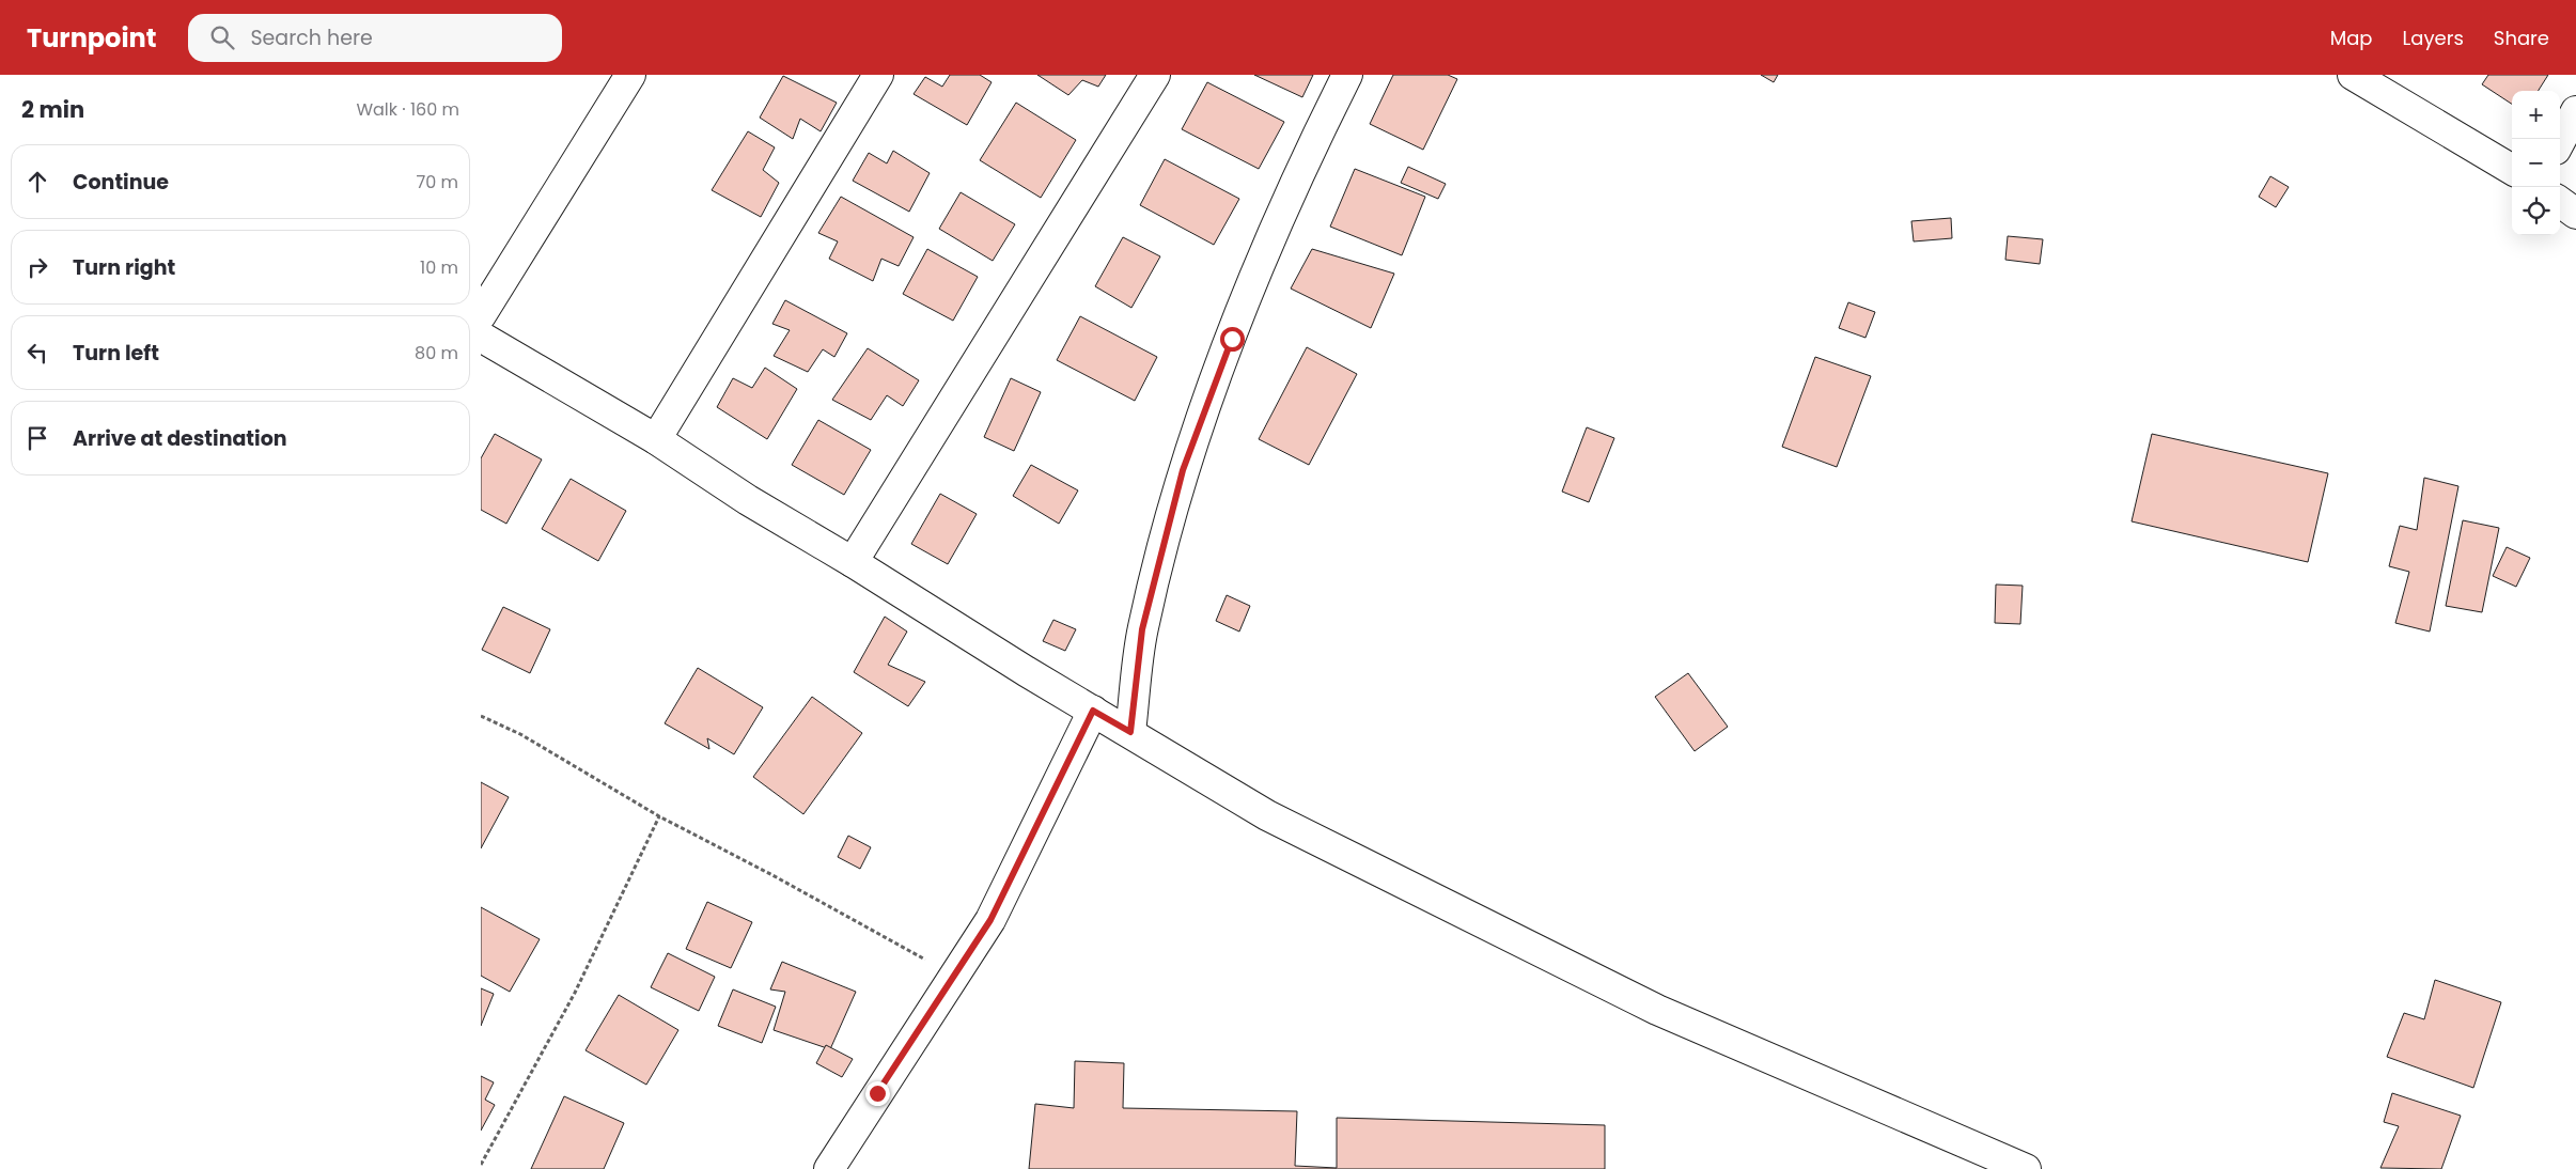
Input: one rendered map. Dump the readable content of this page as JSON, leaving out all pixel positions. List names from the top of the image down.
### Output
{
  "page": {
    "header": "Turnpoint",
    "search": "Search here",
    "nav": ["Map", "Layers", "Share"],
    "heading": ["2 min", "Walk · 160 m"],
    "map_buttons": ["+", "−"],
    "list": [
      ["Continue", "70 m"],
      ["Turn right", "10 m"],
      ["Turn left", "80 m"],
      "Arrive at destination"
    ]
  }
}
